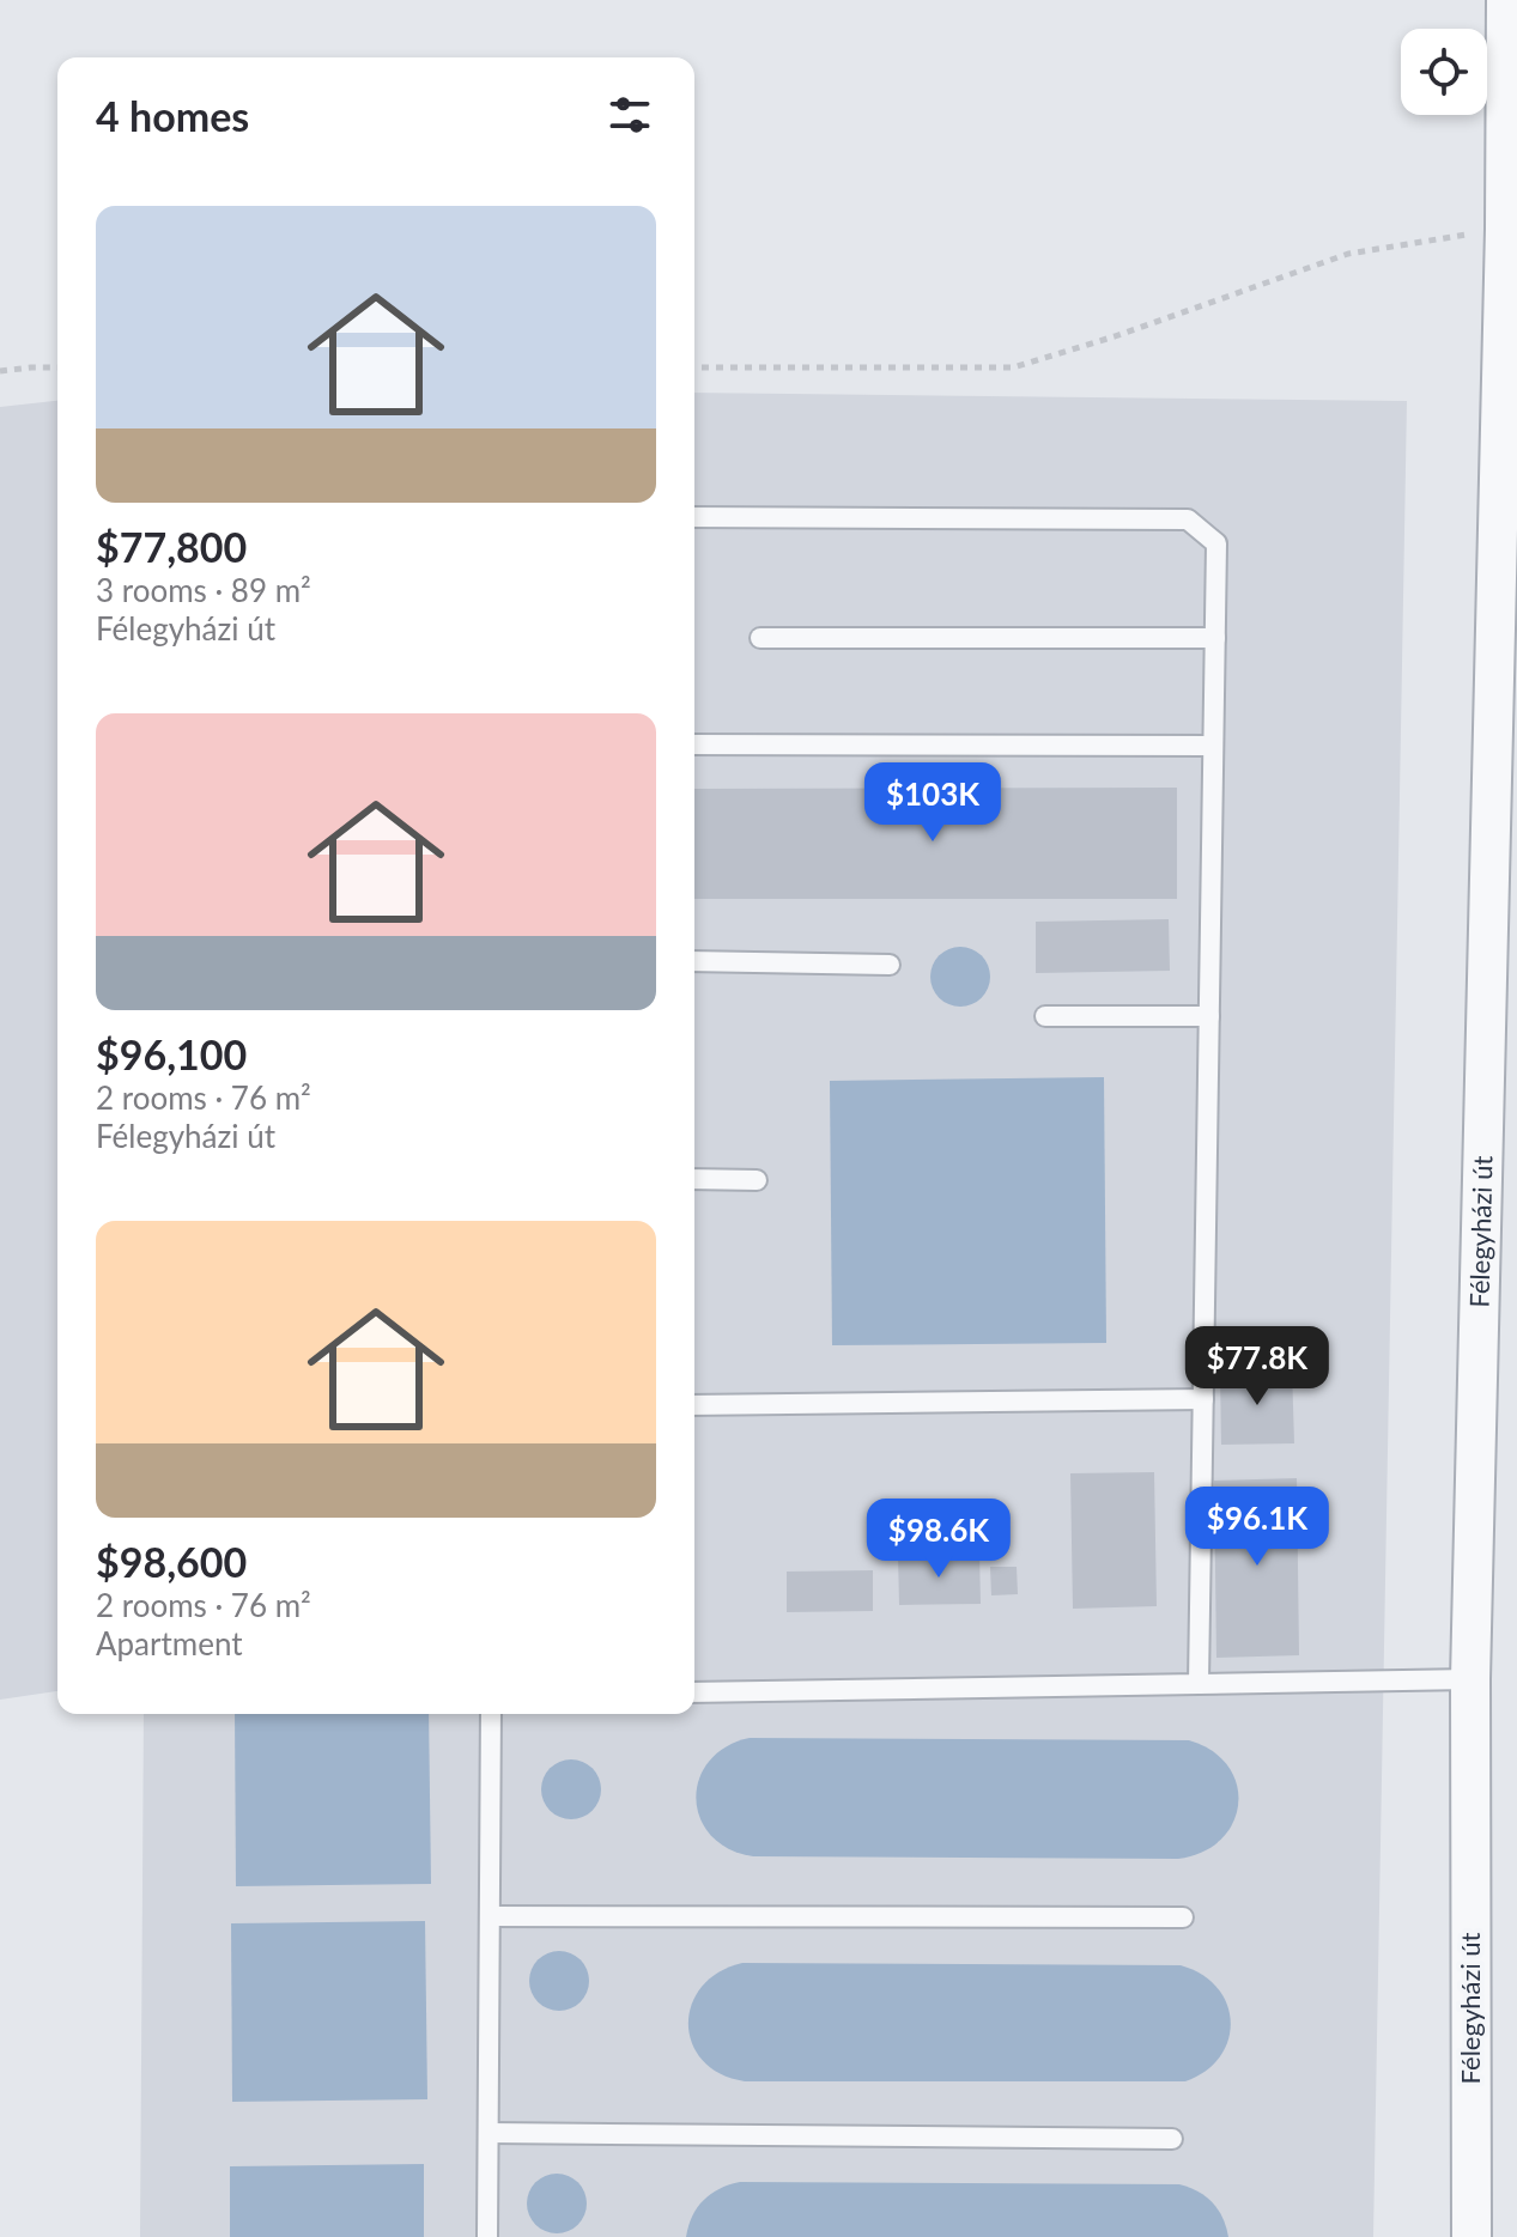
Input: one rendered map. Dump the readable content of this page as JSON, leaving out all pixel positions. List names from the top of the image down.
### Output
{
  "streets": {
    "street": ["Félegyházi út"]
  },
  "page": {
    "heading": "4 homes",
    "list": [
      {
        "name": "$77,800",
        "note": "3 rooms · 89 m² · Félegyházi út"
      },
      {
        "name": "$96,100",
        "note": "2 rooms · 76 m² · Félegyházi út"
      },
      {
        "name": "$98,600",
        "note": "2 rooms · 76 m² · Apartment"
      }
    ],
    "price": [
      "$103K",
      "$77.8K",
      "$96.1K",
      "$98.6K"
    ]
  }
}
